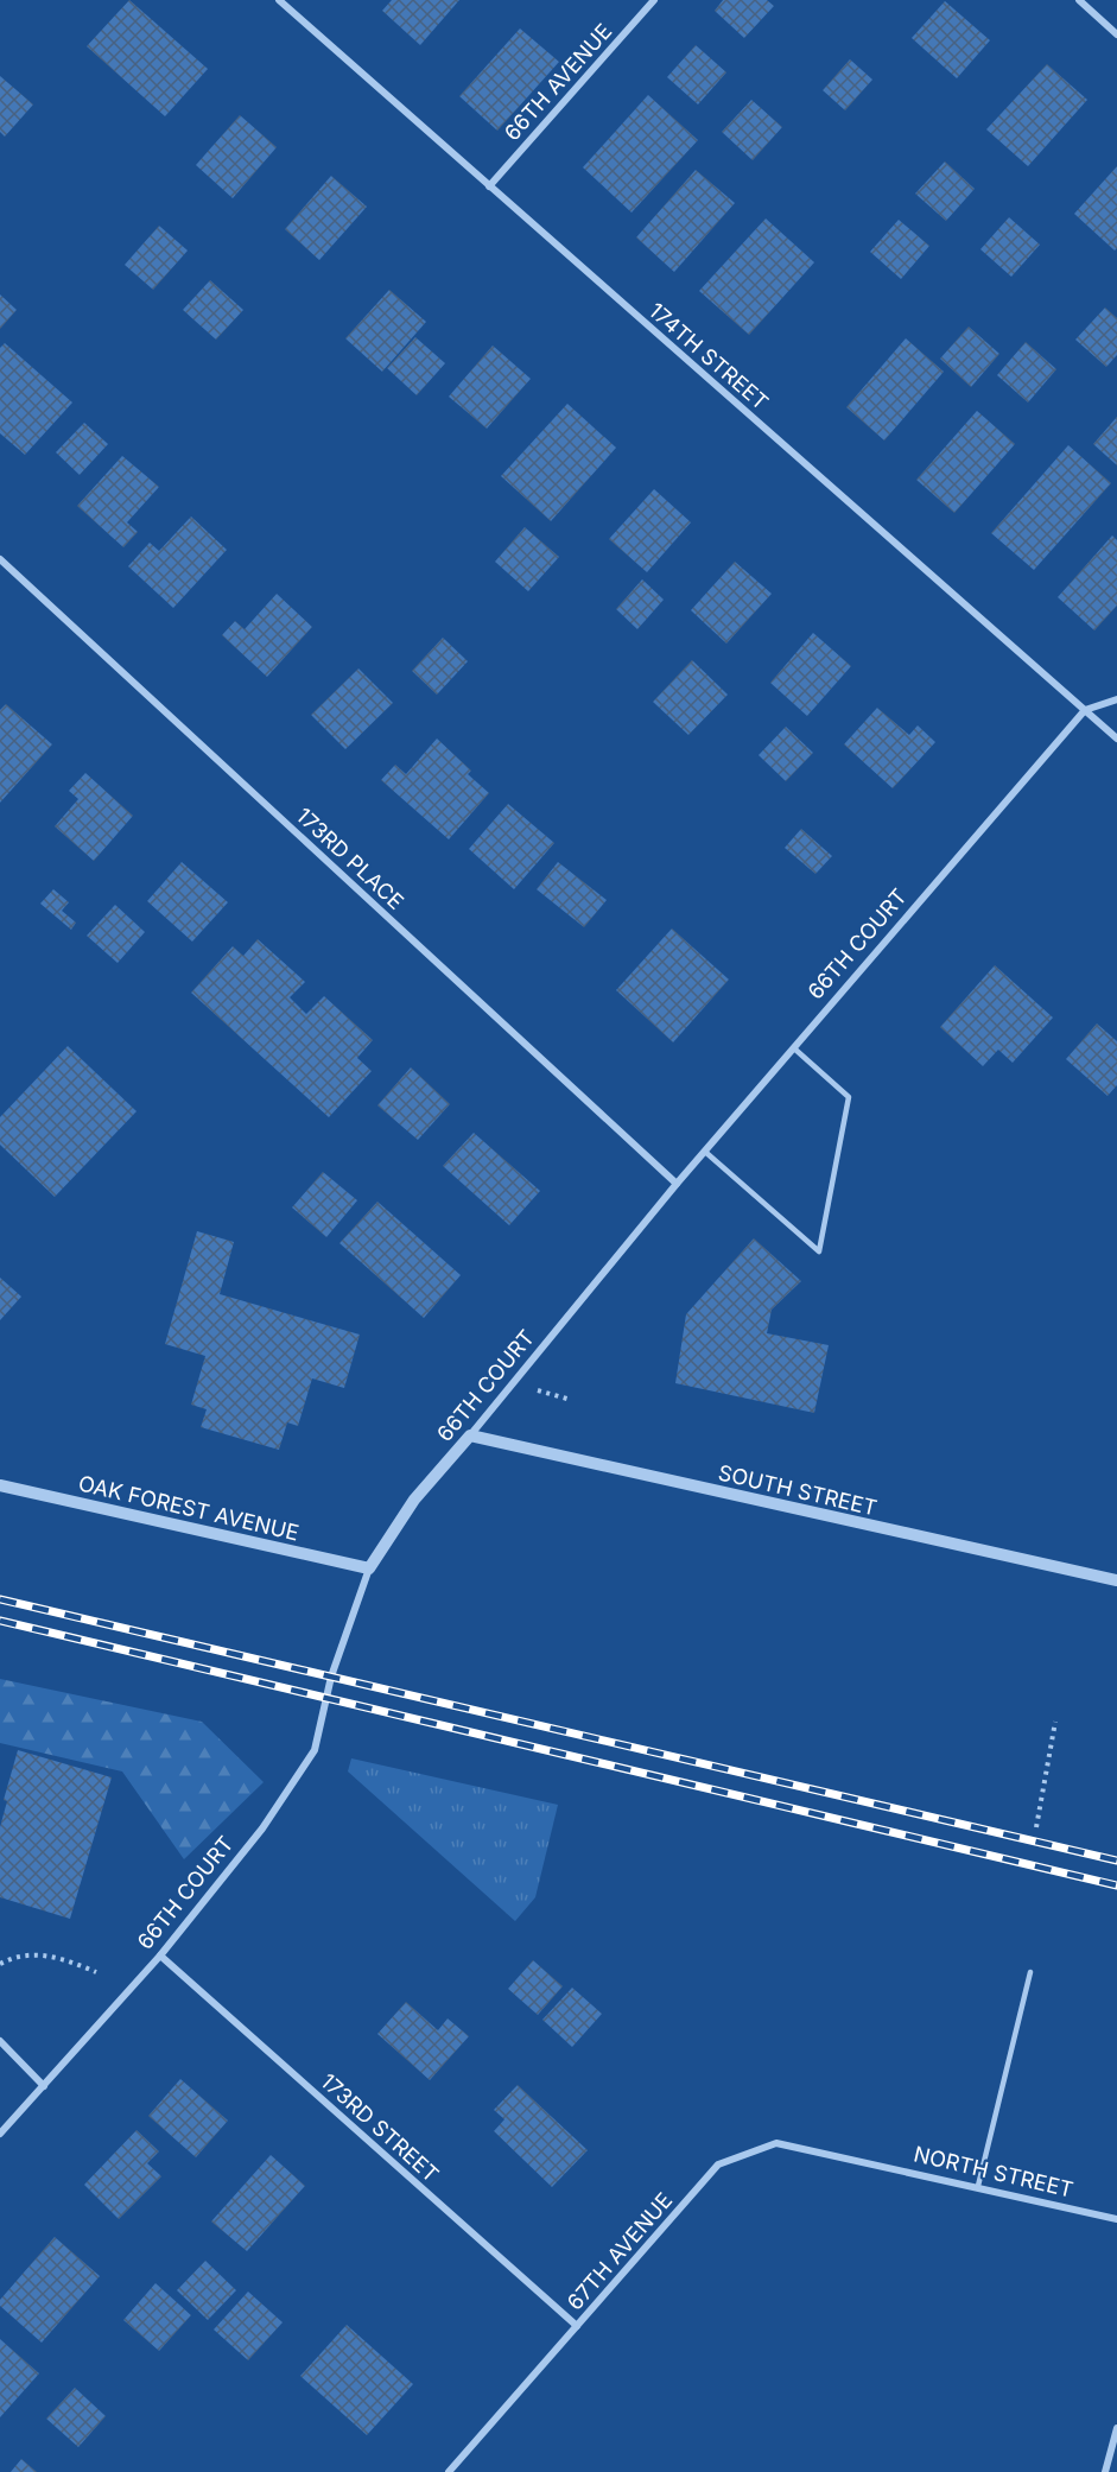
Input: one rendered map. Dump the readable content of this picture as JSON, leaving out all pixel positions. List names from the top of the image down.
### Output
{
  "streets": {
    "street": [
      "66TH AVENUE",
      "174TH STREET",
      "173RD PLACE",
      "66TH COURT",
      "SOUTH STREET",
      "OAK FOREST AVENUE",
      "173RD STREET",
      "NORTH STREET",
      "67TH AVENUE"
    ]
  },
  "crossings": [
    ["66TH AVENUE", "174TH STREET"],
    ["174TH STREET", "66TH COURT"],
    ["173RD PLACE", "66TH COURT"],
    ["66TH COURT", "SOUTH STREET"],
    ["66TH COURT", "OAK FOREST AVENUE"],
    ["66TH COURT", "173RD STREET"],
    ["173RD STREET", "67TH AVENUE"],
    ["NORTH STREET", "67TH AVENUE"]
  ]
}
